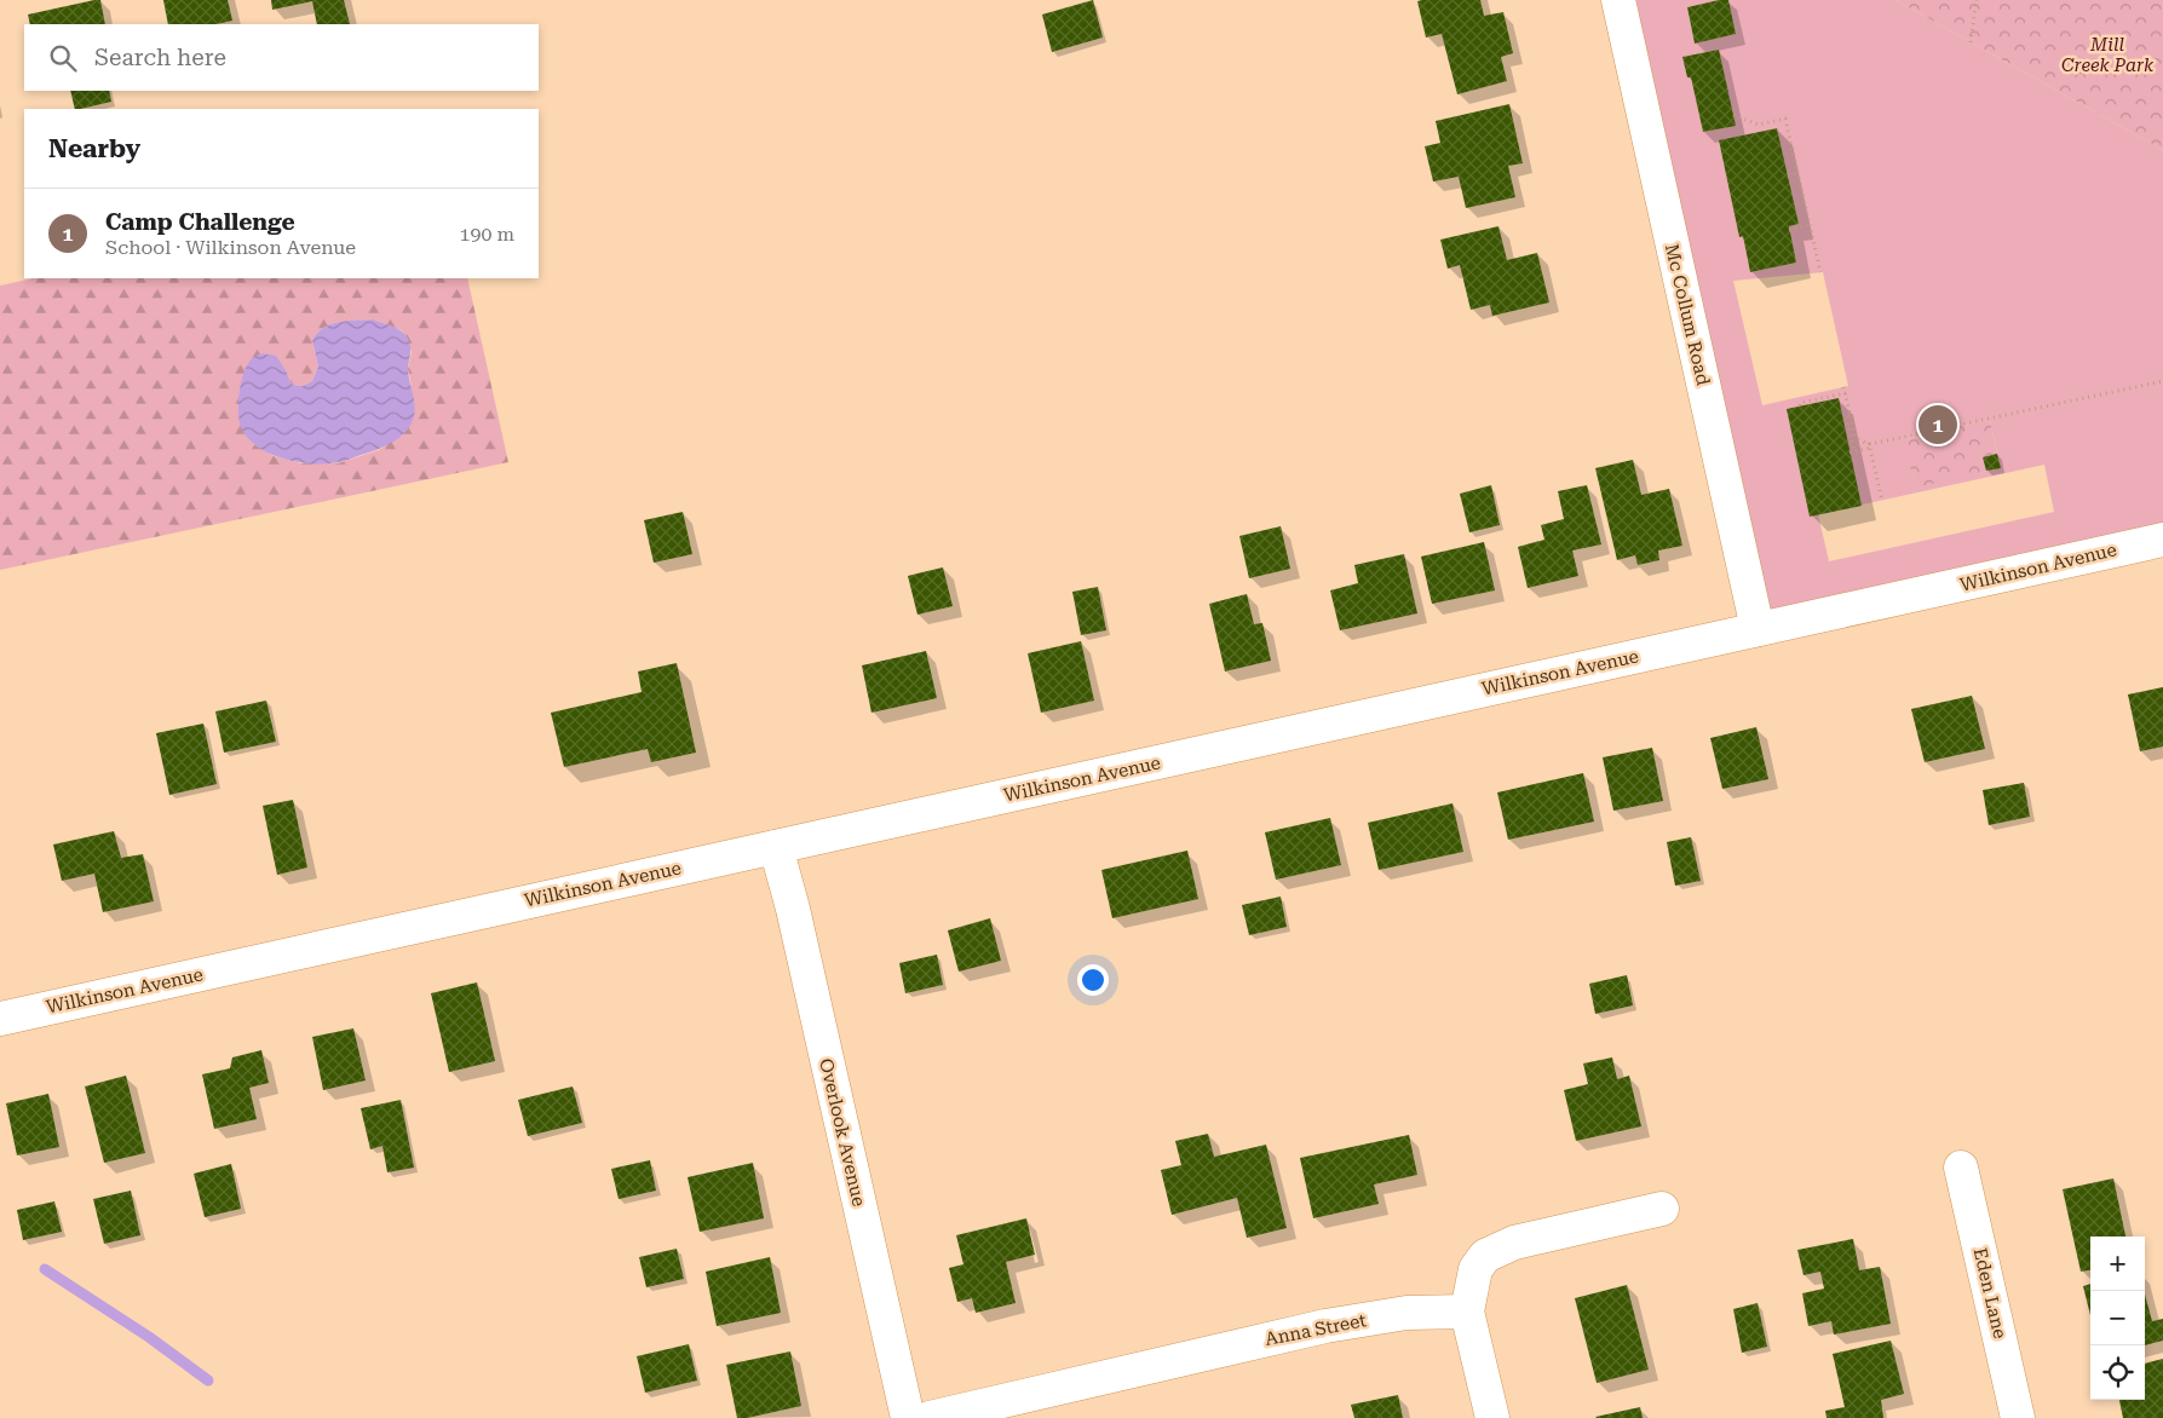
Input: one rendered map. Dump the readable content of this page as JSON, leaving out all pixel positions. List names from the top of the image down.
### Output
{
  "streets": {
    "street": [
      "Mc Collum Road",
      "Wilkinson Avenue",
      "Overlook Avenue",
      "Eden Lane",
      "Anna Street"
    ]
  },
  "crossings": [
    ["Mc Collum Road", "Wilkinson Avenue"],
    ["Wilkinson Avenue", "Overlook Avenue"]
  ],
  "parks": ["Mill Creek Park"],
  "page": {
    "search": "Search here",
    "heading": "Nearby",
    "list": [
      {
        "mark": "1",
        "name": "Camp Challenge",
        "note": "School · Wilkinson Avenue",
        "value": "190 m"
      }
    ],
    "pins": "1",
    "map_buttons": ["+", "−"]
  }
}
